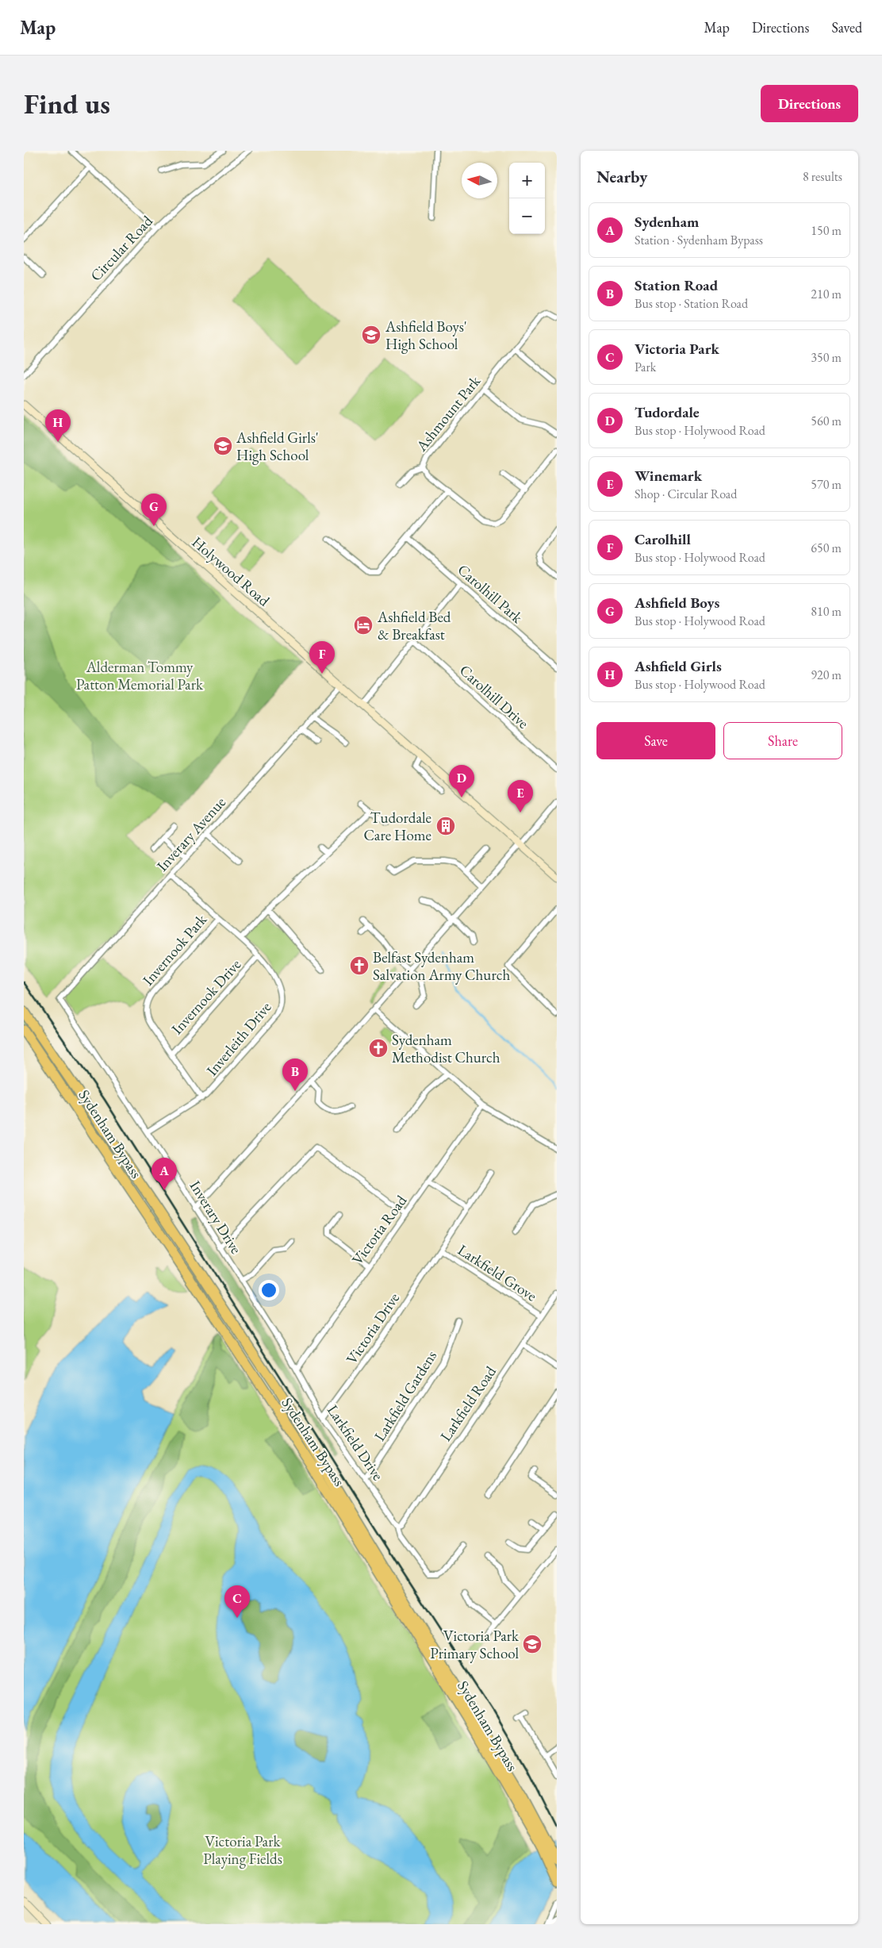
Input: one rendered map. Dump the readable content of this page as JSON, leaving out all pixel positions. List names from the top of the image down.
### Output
{
  "streets": {
    "highway": ["Sydenham Bypass"],
    "main road": ["Holywood Road"],
    "street": [
      "Circular Road",
      "Ashmount Park",
      "Carolhill Park",
      "Carolhill Drive",
      "Inverary Avenue",
      "Invernook Park",
      "Invernook Drive",
      "Inverleith Drive",
      "Inverary Drive",
      "Victoria Road",
      "Larkfield Grove",
      "Victoria Drive",
      "Larkfield Gardens",
      "Larkfield Road",
      "Larkfield Drive"
    ]
  },
  "crossings": [
    ["Holywood Road", "Inverary Avenue"],
    ["Inverary Avenue", "Inverleith Drive"],
    ["Inverary Avenue", "Inverary Drive"],
    ["Invernook Park", "Invernook Drive"],
    ["Invernook Park", "Inverleith Drive"],
    ["Invernook Drive", "Inverleith Drive"],
    ["Inverleith Drive", "Inverary Drive"],
    ["Inverary Drive", "Victoria Road"],
    ["Inverary Drive", "Larkfield Drive"],
    ["Victoria Road", "Larkfield Drive"],
    ["Larkfield Grove", "Victoria Drive"],
    ["Larkfield Grove", "Larkfield Road"],
    ["Victoria Drive", "Larkfield Drive"],
    ["Larkfield Gardens", "Larkfield Drive"],
    ["Larkfield Road", "Larkfield Drive"]
  ],
  "parks": ["Alderman Tommy Patton Memorial Park", "Victoria Park Playing Fields"],
  "places": {
    "school or university": ["Ashfield Boys' High School", "Ashfield Girls' High School", "Victoria Park Primary School"],
    "hotel": ["Ashfield Bed & Breakfast"],
    "building": ["Tudordale Care Home"],
    "church": ["Belfast Sydenham Salvation Army Church", "Sydenham Methodist Church"]
  },
  "north": "left",
  "page": {
    "header": "Map",
    "nav": ["Map", "Directions", "Saved"],
    "buttons": [
      "Directions",
      ["Save", "Share"]
    ],
    "title": "Find us",
    "heading": ["Nearby", "8 results"],
    "map_buttons": ["+", "−"],
    "list": [
      {
        "mark": "A",
        "name": "Sydenham",
        "note": "Station · Sydenham Bypass",
        "value": "150 m"
      },
      {
        "mark": "B",
        "name": "Station Road",
        "note": "Bus stop · Station Road",
        "value": "210 m"
      },
      {
        "mark": "C",
        "name": "Victoria Park",
        "note": "Park",
        "value": "350 m"
      },
      {
        "mark": "D",
        "name": "Tudordale",
        "note": "Bus stop · Holywood Road",
        "value": "560 m"
      },
      {
        "mark": "E",
        "name": "Winemark",
        "note": "Shop · Circular Road",
        "value": "570 m"
      },
      {
        "mark": "F",
        "name": "Carolhill",
        "note": "Bus stop · Holywood Road",
        "value": "650 m"
      },
      {
        "mark": "G",
        "name": "Ashfield Boys",
        "note": "Bus stop · Holywood Road",
        "value": "810 m"
      },
      {
        "mark": "H",
        "name": "Ashfield Girls",
        "note": "Bus stop · Holywood Road",
        "value": "920 m"
      }
    ],
    "pins": [
      "H",
      "G",
      "F",
      "D",
      "E",
      "B",
      "A",
      "C"
    ]
  }
}
